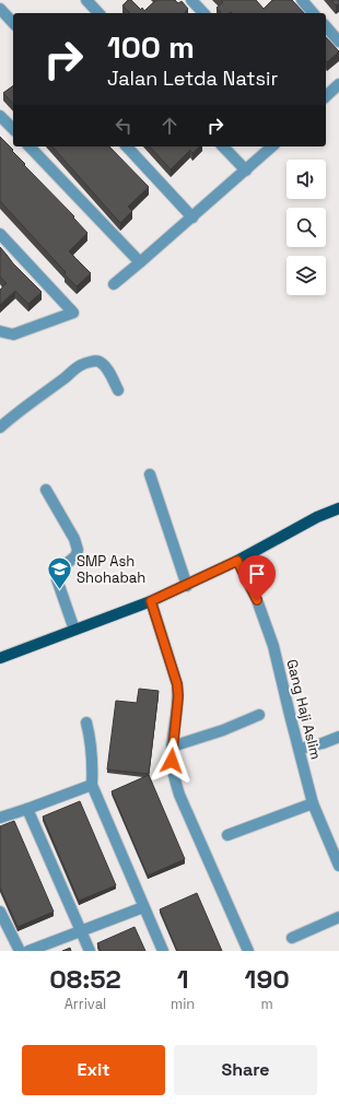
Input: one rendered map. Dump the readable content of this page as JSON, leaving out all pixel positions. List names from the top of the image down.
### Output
{
  "streets": {
    "street": ["Gang Haji Aslim"]
  },
  "places": {
    "school or university": ["SMP Ash Shohabah"]
  },
  "page": {
    "turn": ["100 m", "Jalan Letda Natsir"],
    "eta": [
      "08:52",
      "Arrival",
      "1",
      "min",
      "190",
      "m"
    ],
    "buttons": ["Exit", "Share"]
  }
}
